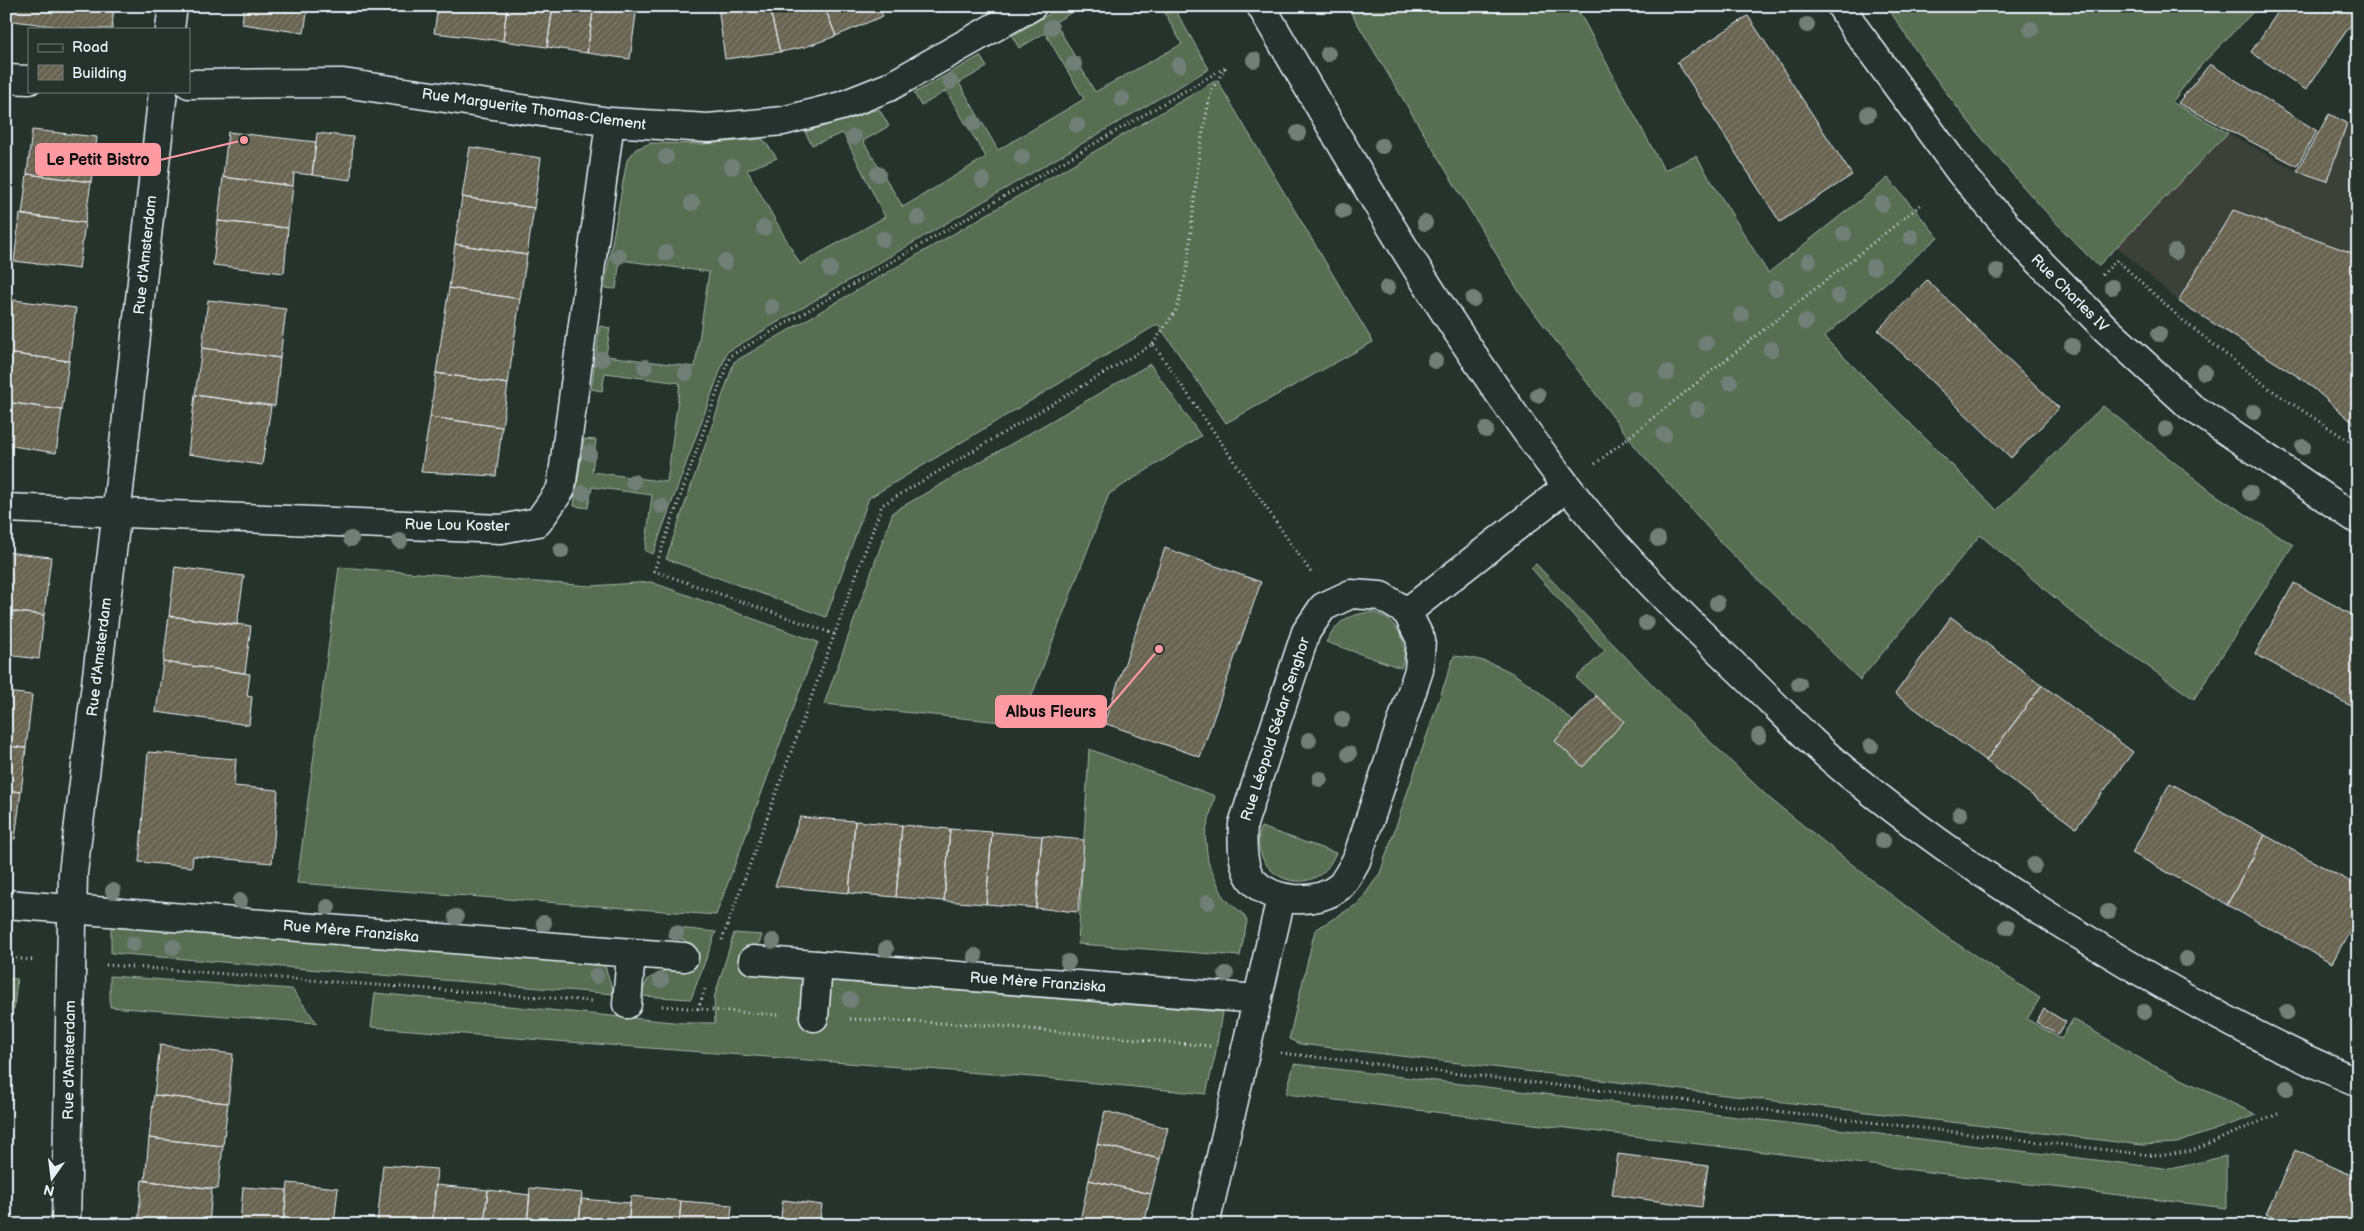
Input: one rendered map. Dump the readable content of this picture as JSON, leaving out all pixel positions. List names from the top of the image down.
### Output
{
  "streets": {
    "street": [
      "Rue Marguerite Thomas-Clement",
      "Rue d'Amsterdam",
      "Rue Charles IV",
      "Rue Lou Koster",
      "Rue Léopold Sédar Senghor",
      "Rue Mère Franziska"
    ]
  },
  "crossings": [
    ["Rue Marguerite Thomas-Clement", "Rue Lou Koster"],
    ["Rue d'Amsterdam", "Rue Lou Koster"],
    ["Rue d'Amsterdam", "Rue Mère Franziska"]
  ],
  "places": ["Le Petit Bistro", "Albus Fleurs"],
  "legend": ["Road", "Building"],
  "north": "bottom"
}
